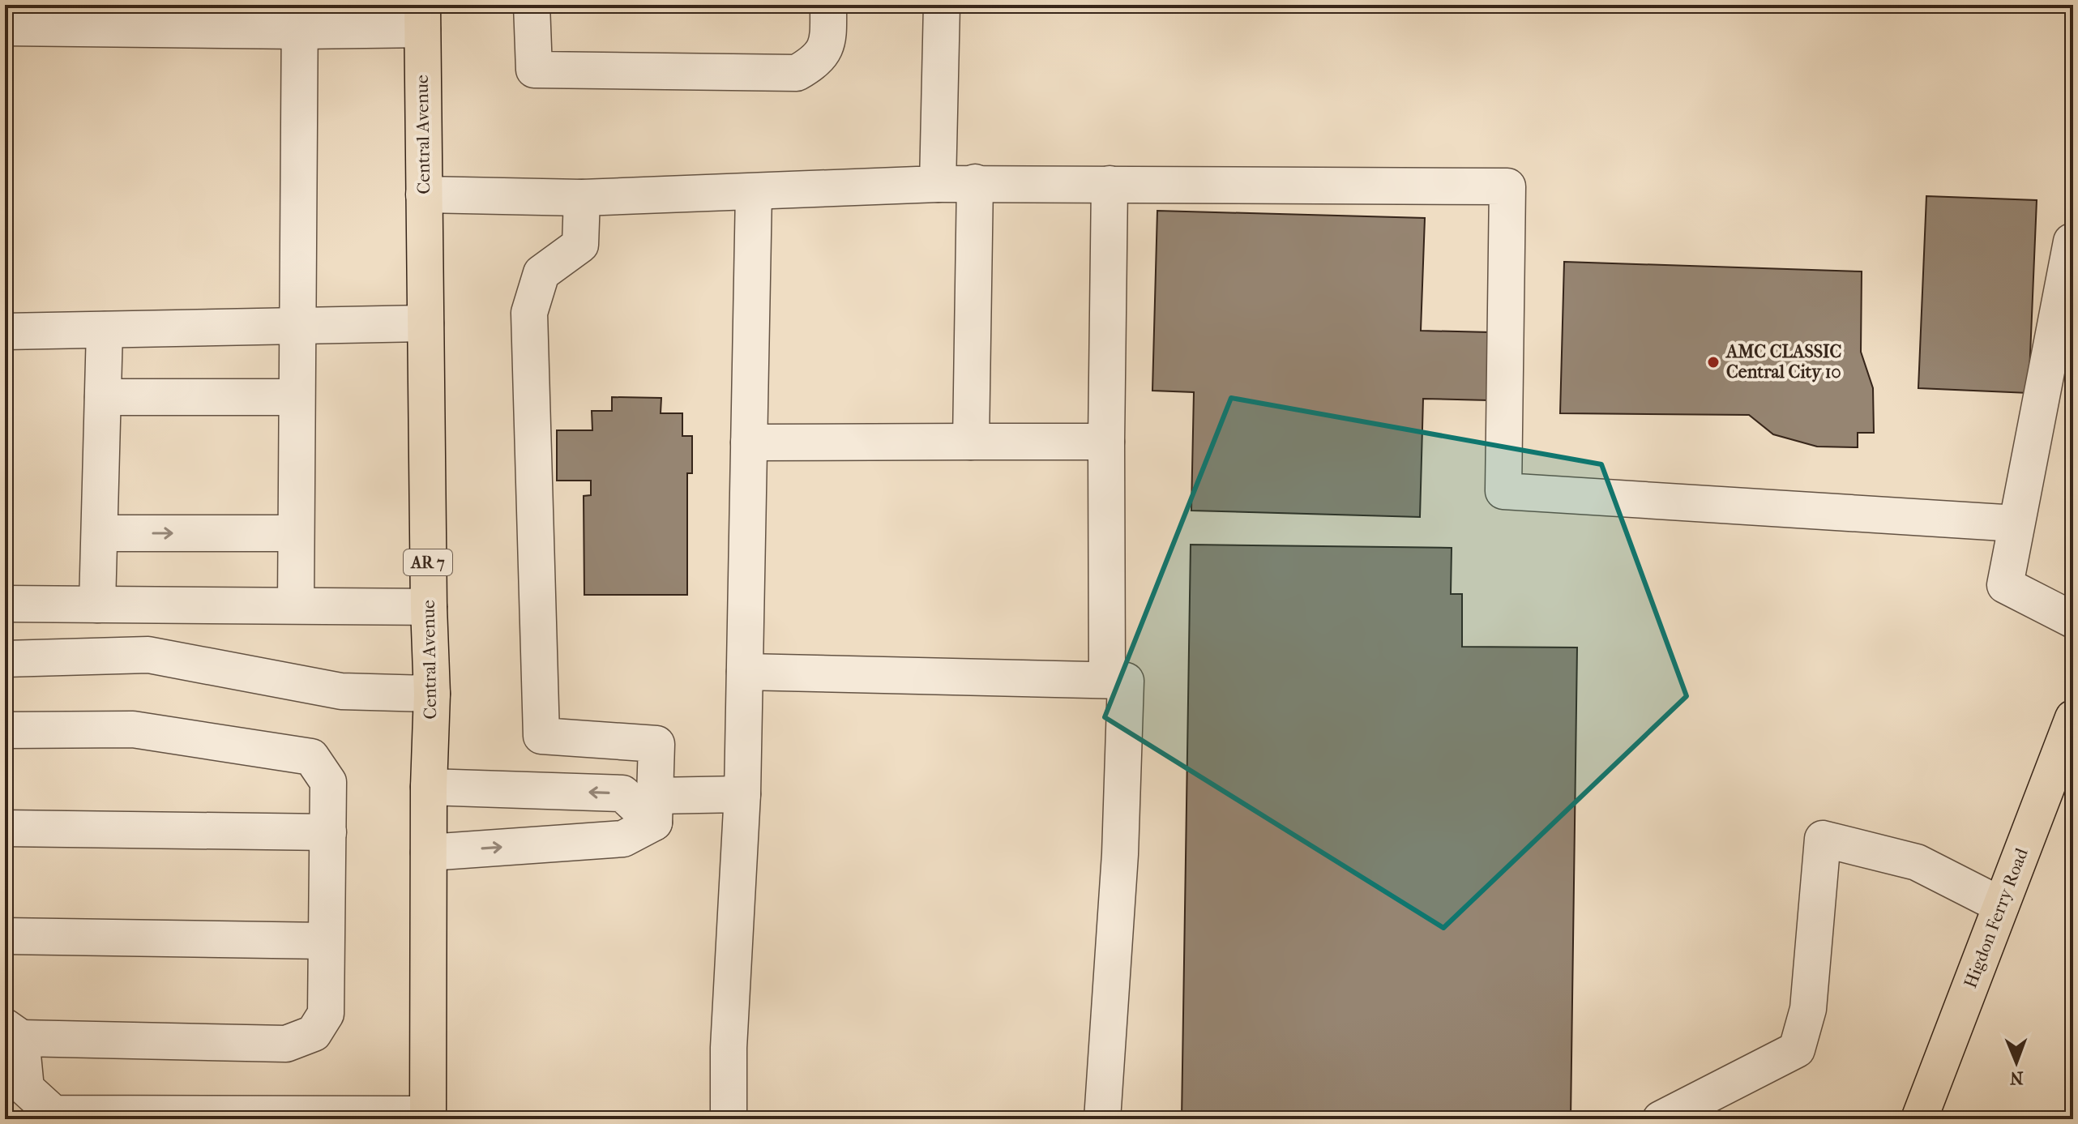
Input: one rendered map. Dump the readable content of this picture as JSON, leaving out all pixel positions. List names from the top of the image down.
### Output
{
  "streets": {
    "main road": ["Central Avenue", "AR 7", "Higdon Ferry Road"]
  },
  "places": ["AMC CLASSIC Central City 10"],
  "north": "bottom"
}
